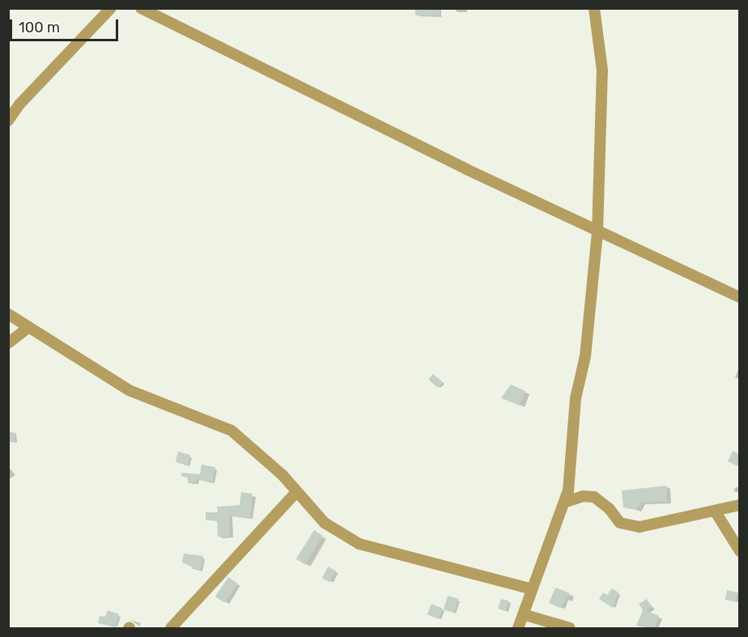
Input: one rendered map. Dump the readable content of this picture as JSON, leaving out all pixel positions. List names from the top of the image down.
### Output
{
  "scale_bar": "100 m"
}
